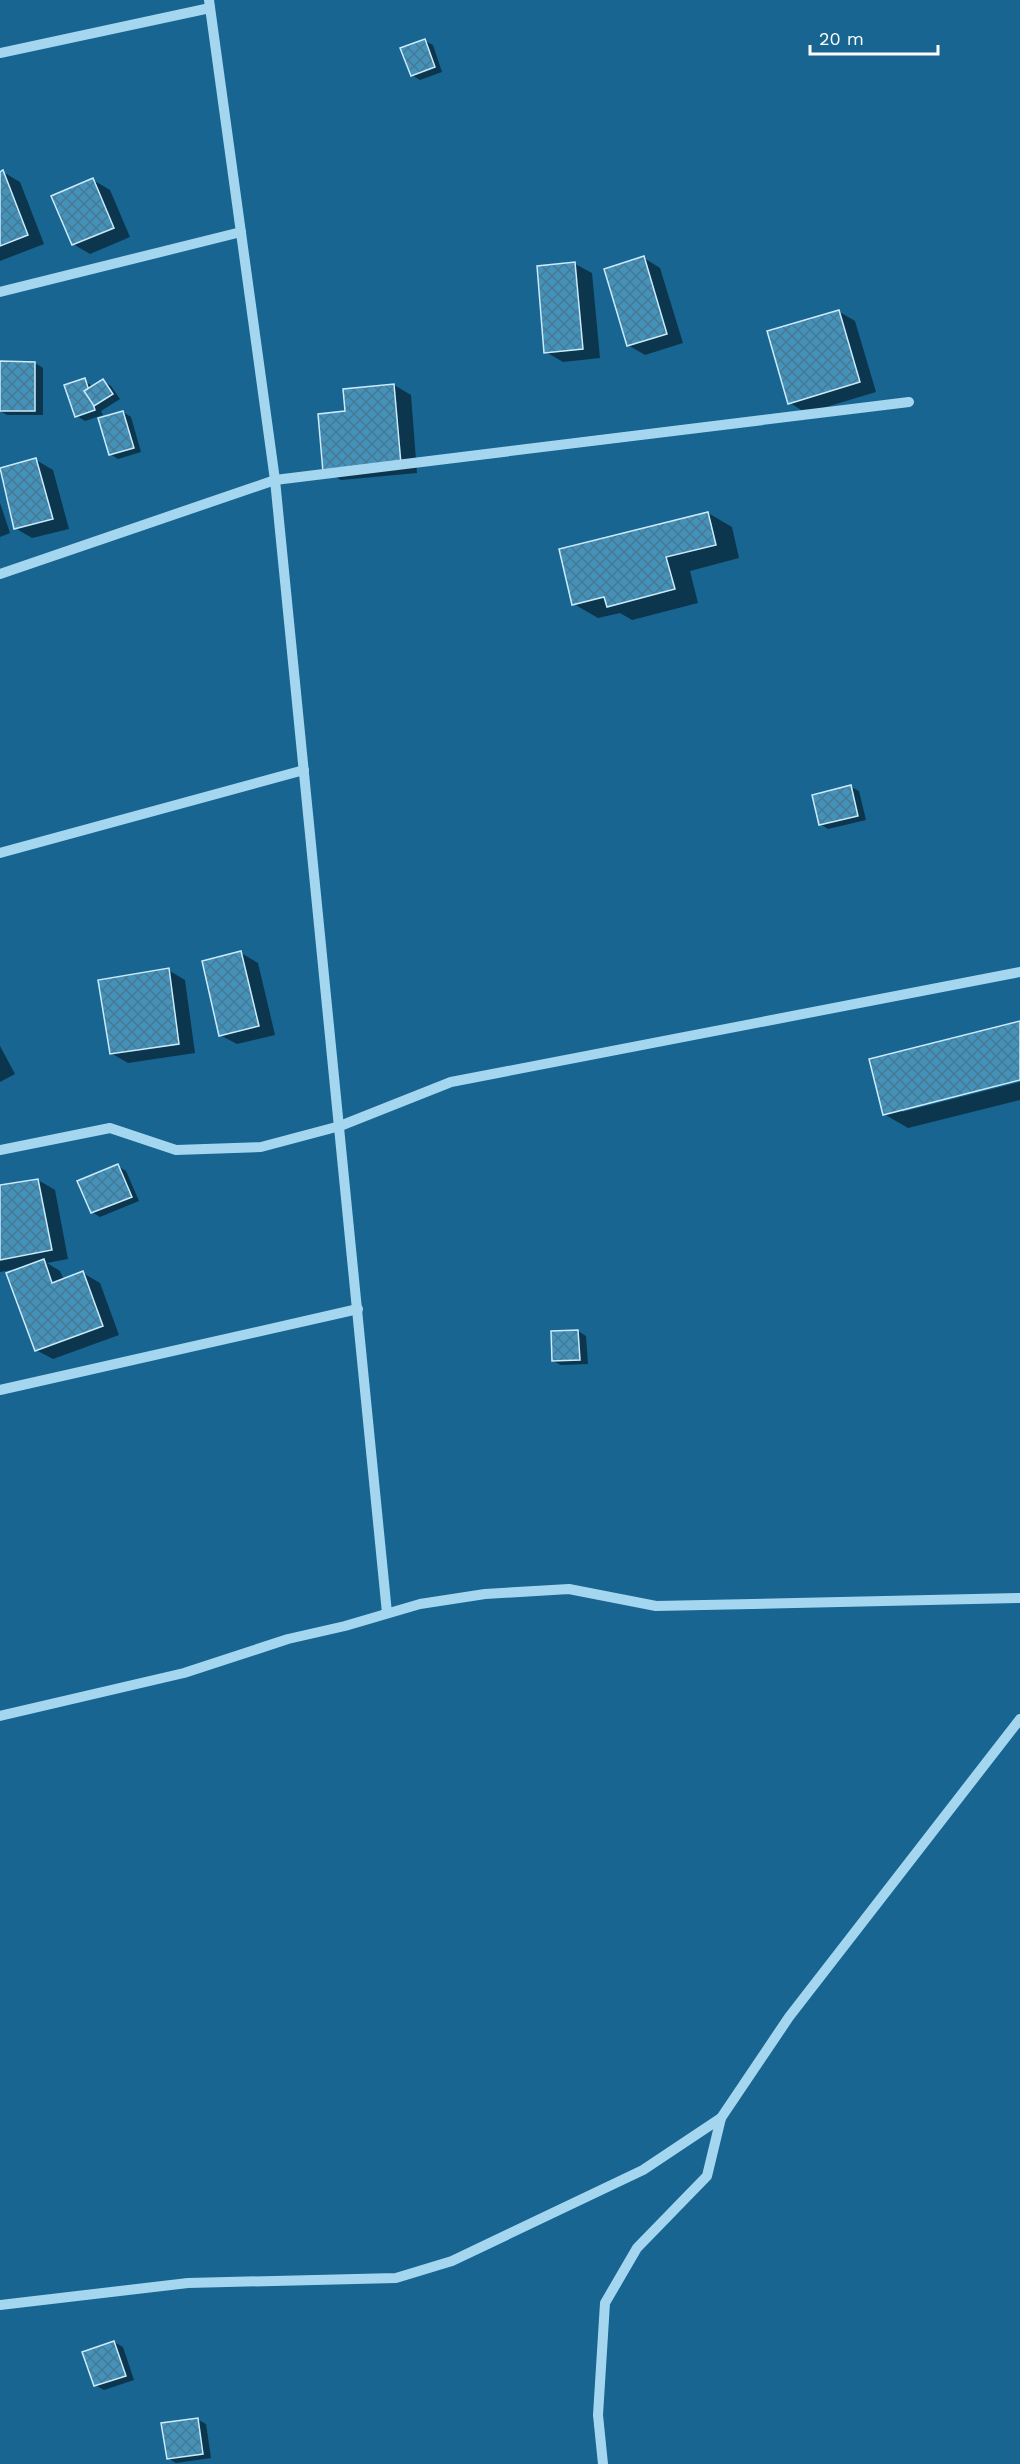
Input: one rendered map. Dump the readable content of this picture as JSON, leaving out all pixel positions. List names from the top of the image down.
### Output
{
  "scale_bar": "20 m"
}
